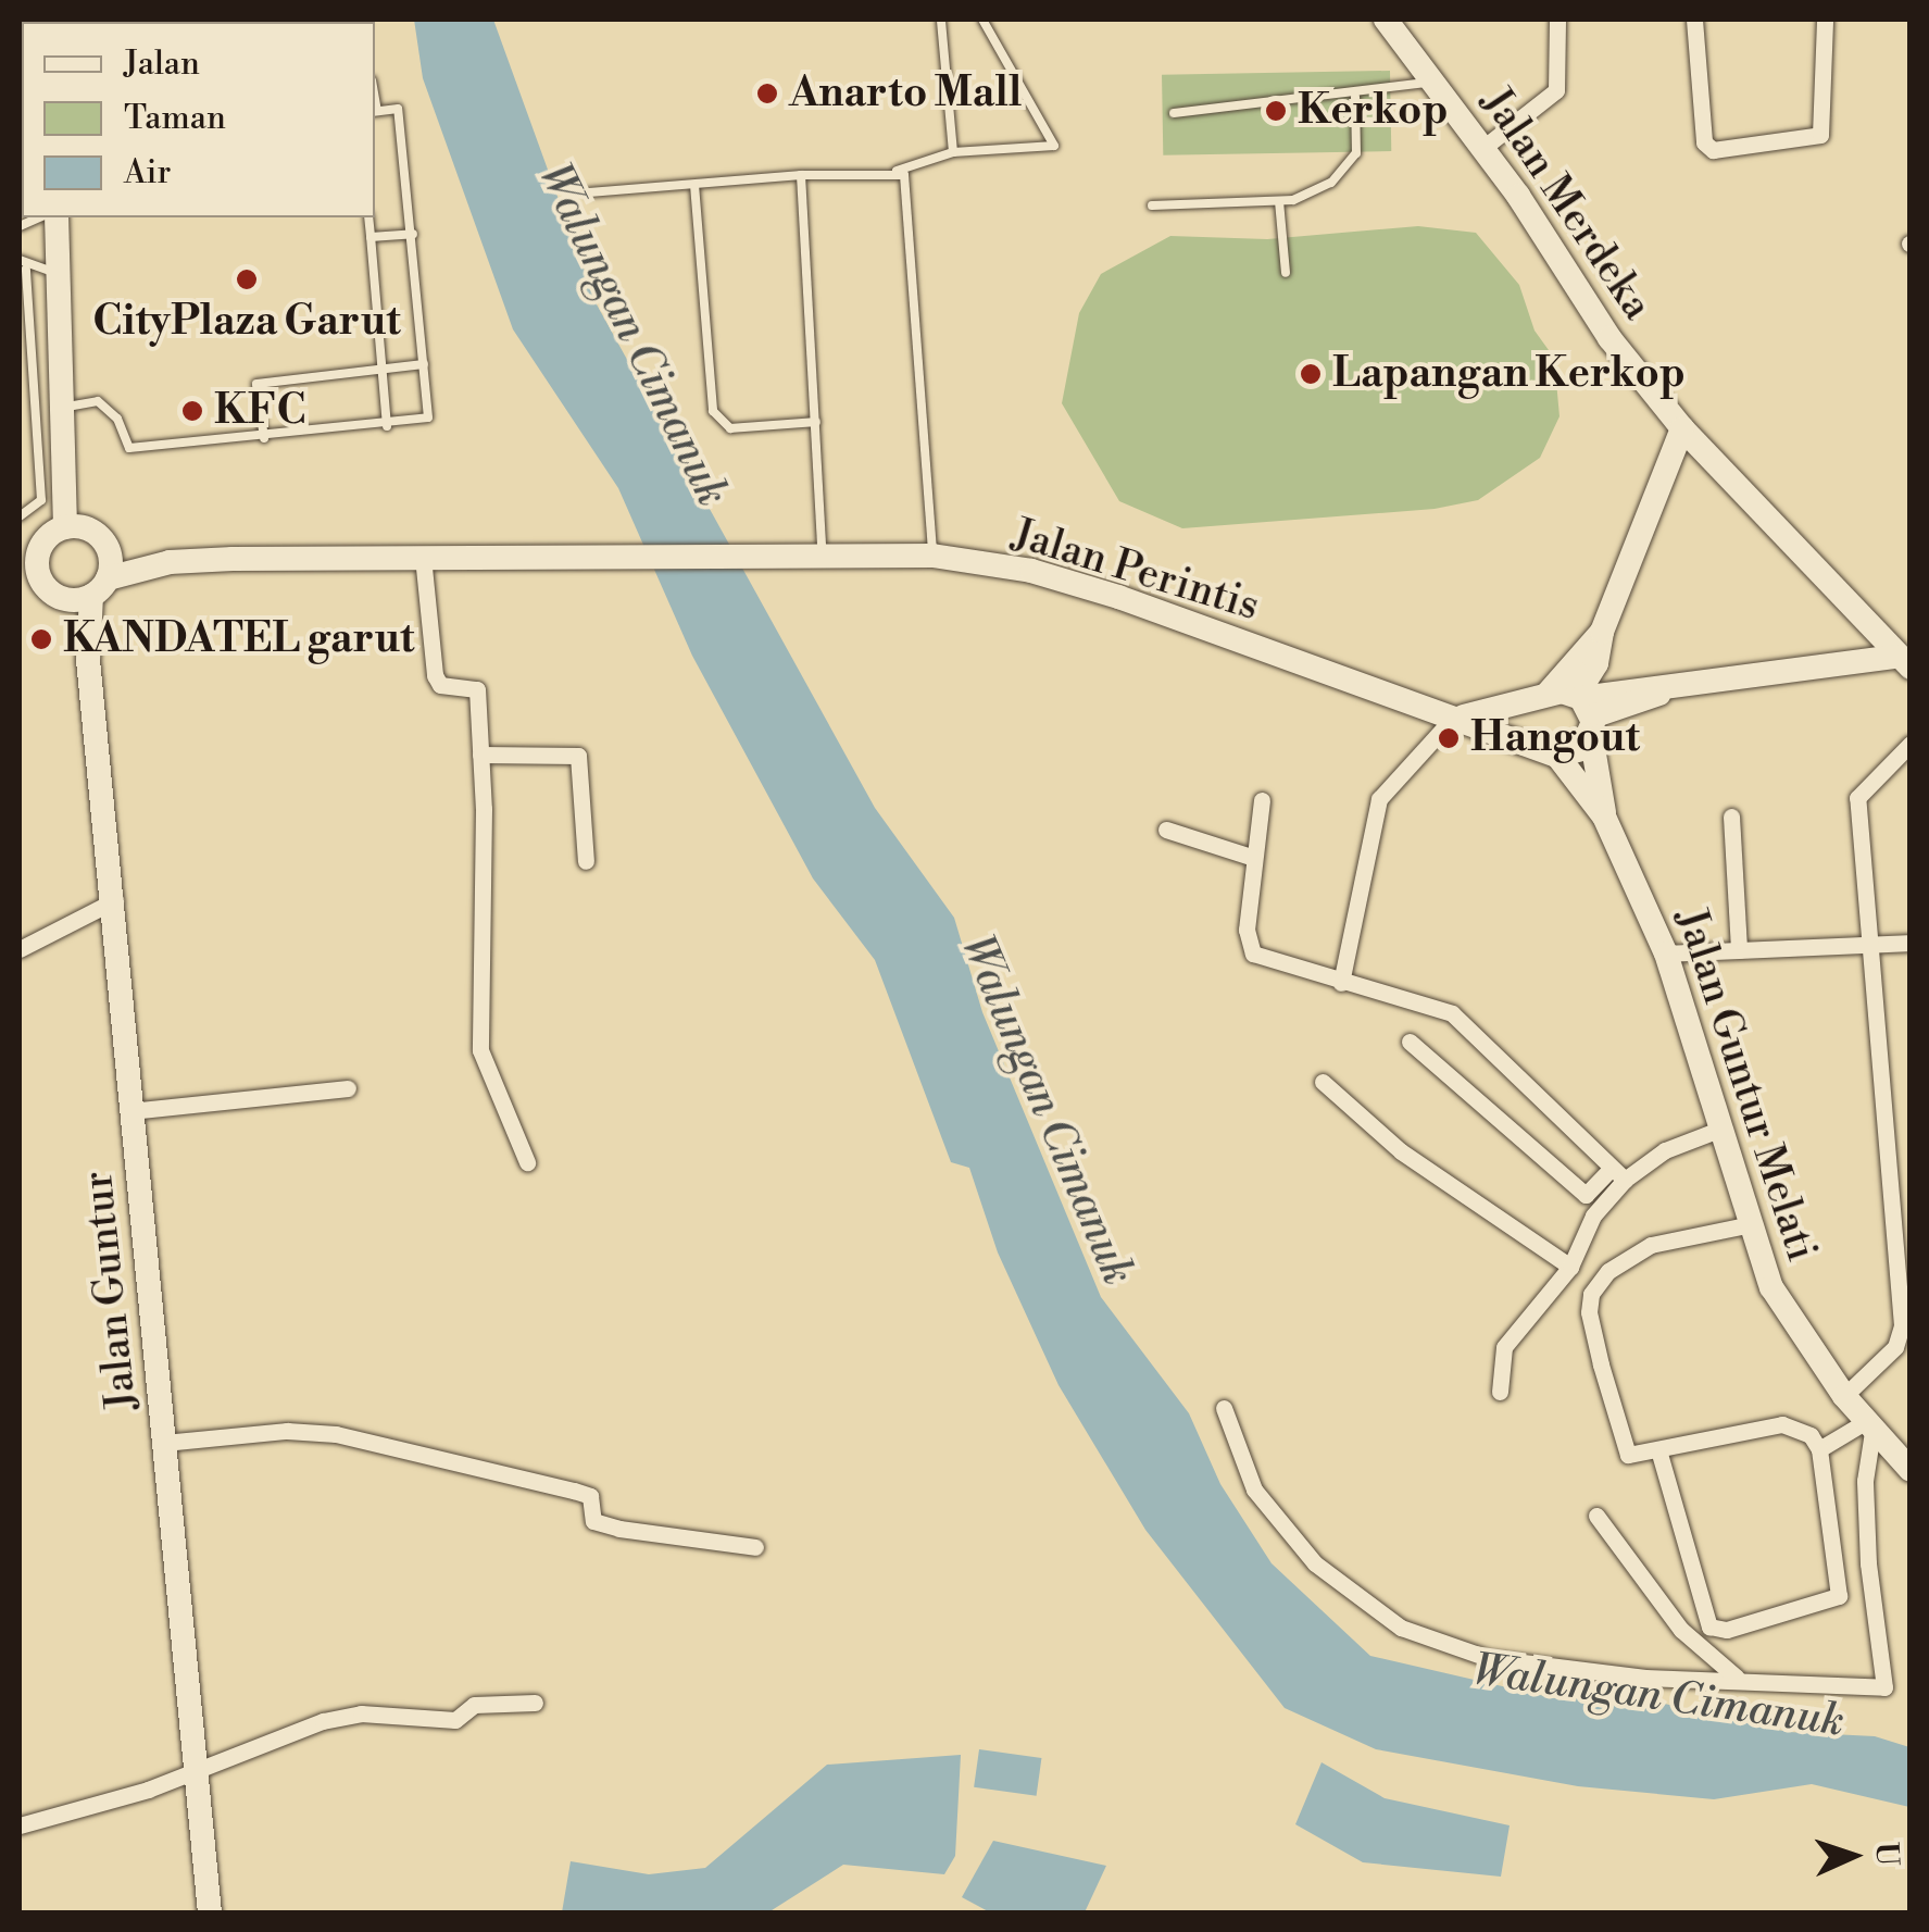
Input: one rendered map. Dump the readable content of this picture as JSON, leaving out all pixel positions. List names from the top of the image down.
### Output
{
  "streets": {
    "street": [
      "Jalan Merdeka",
      "Jalan Perintis",
      "Jalan Guntur Melati",
      "Jalan Guntur"
    ]
  },
  "crossings": [
    ["Jalan Perintis", "Jalan Guntur Melati"],
    ["Jalan Perintis", "Jalan Guntur"]
  ],
  "water": ["Walungan Cimanuk"],
  "places": [
    "Anarto Mall",
    "Kerkop",
    "CityPlaza Garut",
    "Lapangan Kerkop",
    "KFC",
    "KANDATEL garut",
    "Hangout"
  ],
  "legend": ["Jalan", "Taman", "Air"],
  "north": "right"
}
